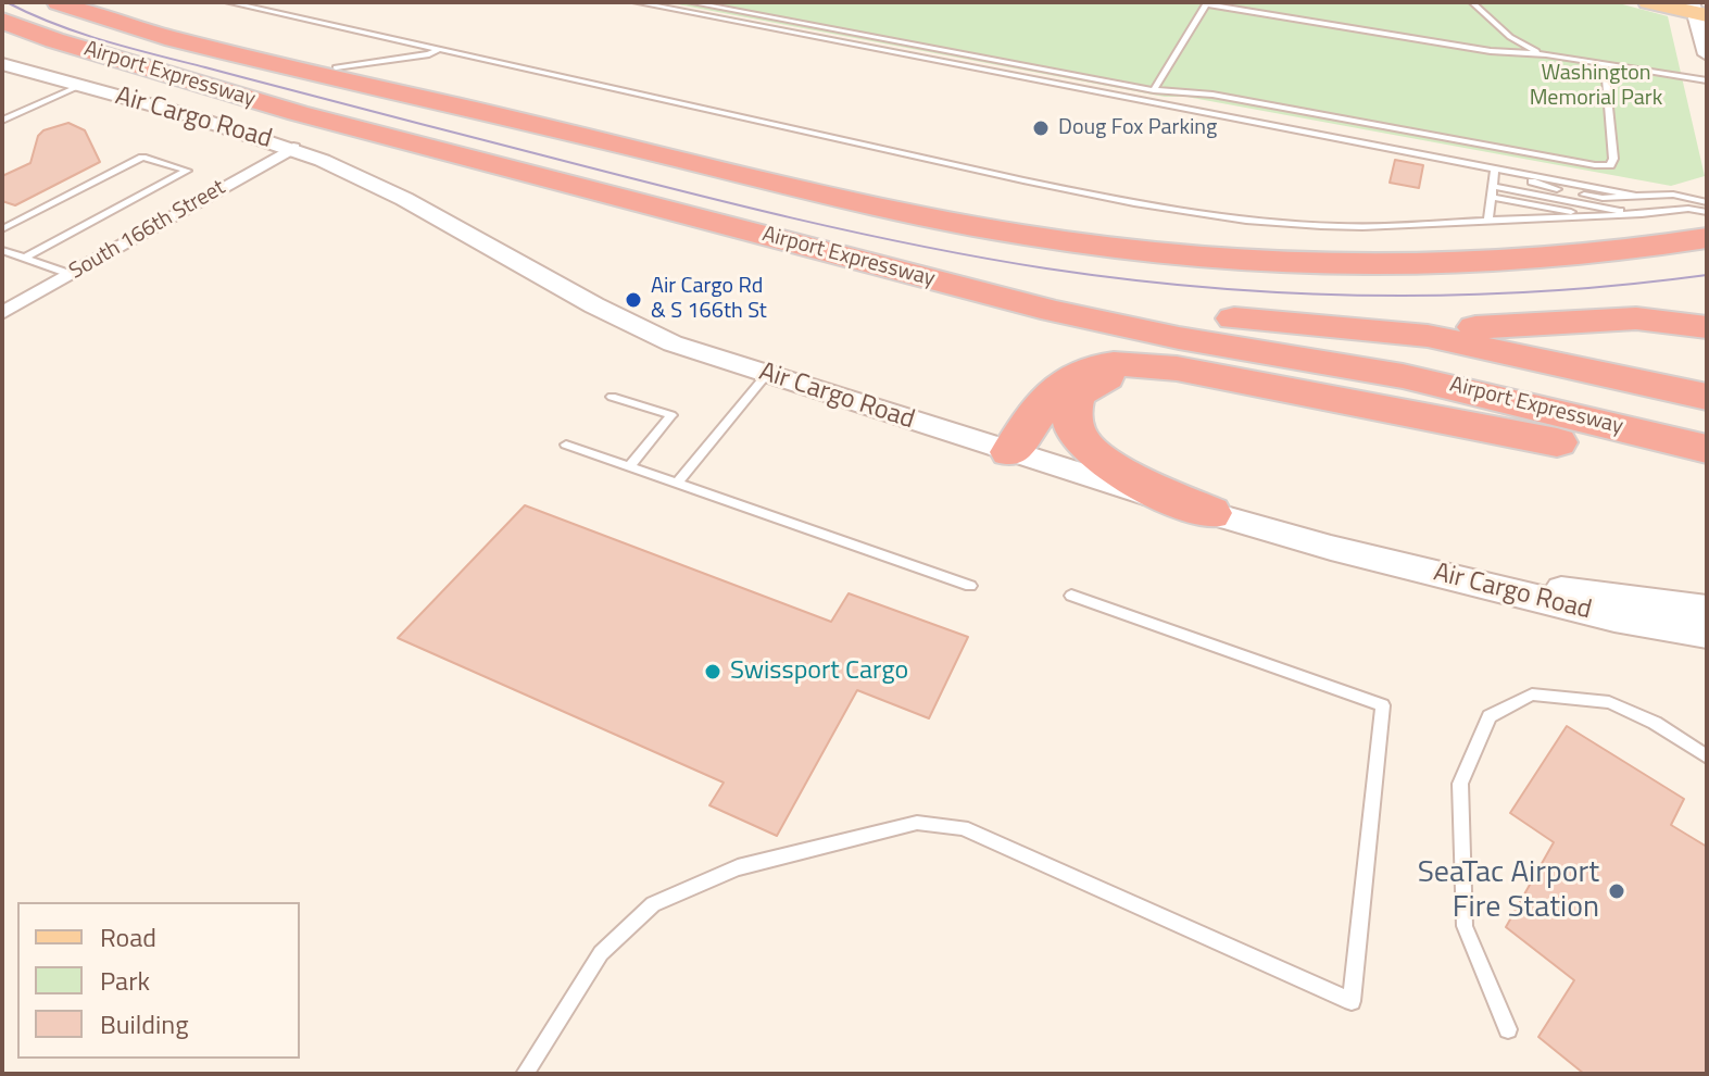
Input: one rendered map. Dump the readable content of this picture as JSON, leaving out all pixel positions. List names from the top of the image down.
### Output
{
  "streets": {
    "highway": ["Airport Expressway"],
    "street": ["Air Cargo Road", "South 166th Street"]
  },
  "crossings": [
    ["Air Cargo Road", "South 166th Street"]
  ],
  "parks": ["Washington Memorial Park"],
  "places": [
    "Doug Fox Parking",
    "Air Cargo Rd & S 166th St",
    "Swissport Cargo",
    "SeaTac Airport Fire Station"
  ],
  "legend": ["Road", "Park", "Building"]
}
